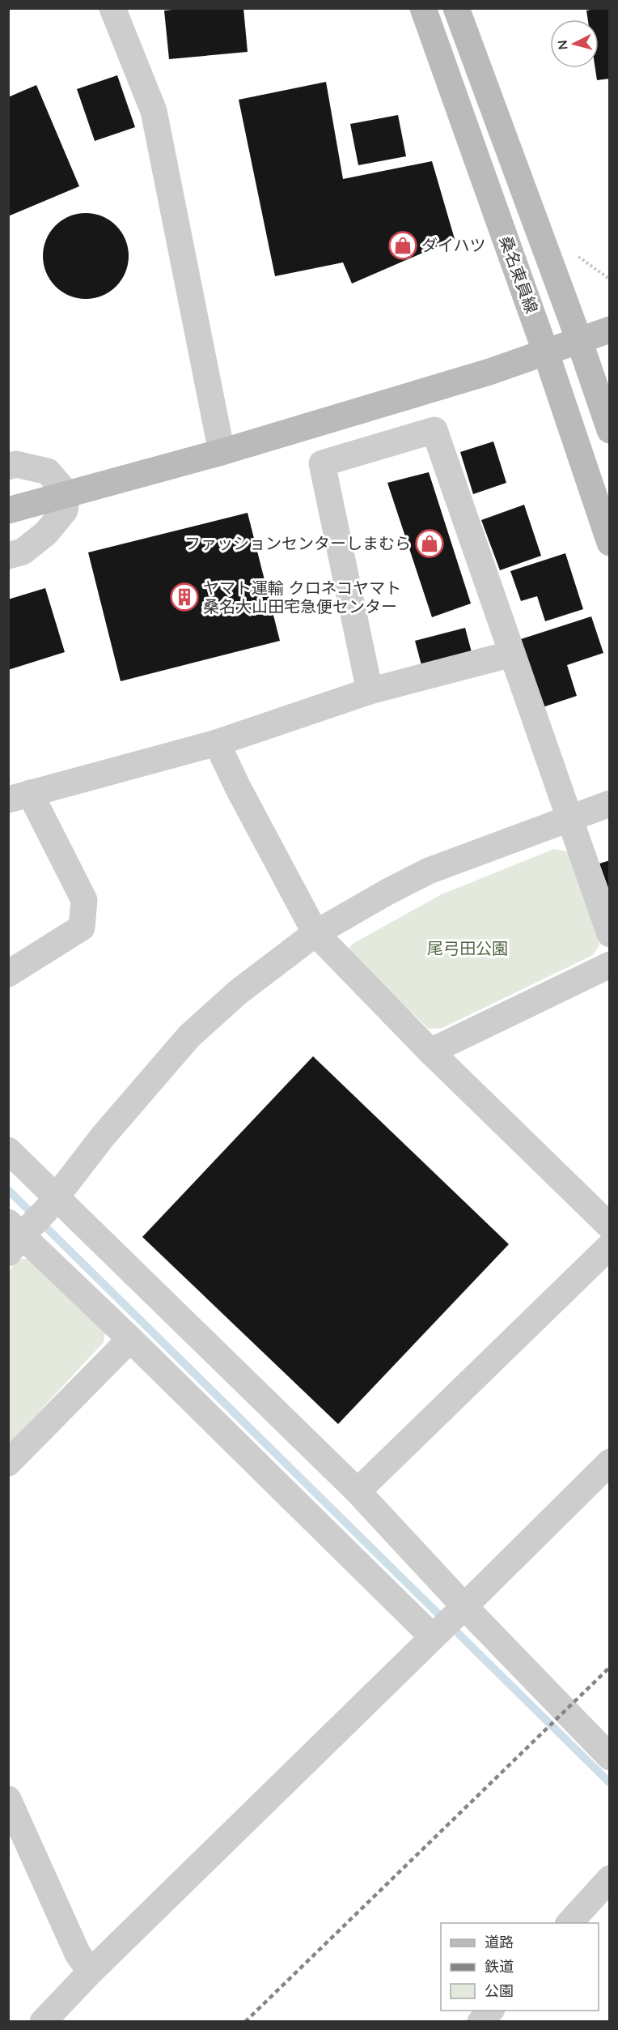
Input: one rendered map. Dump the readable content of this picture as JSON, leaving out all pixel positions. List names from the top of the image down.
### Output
{
  "streets": {
    "main road": ["桑名東員線"]
  },
  "parks": ["尾弓田公園"],
  "places": {
    "shop": ["ダイハツ", "ファッションセンターしまむら"],
    "building": ["ヤマト運輸 クロネコヤマト 桑名大山田宅急便センター"]
  },
  "legend": ["道路", "鉄道", "公園"],
  "north": "left"
}
